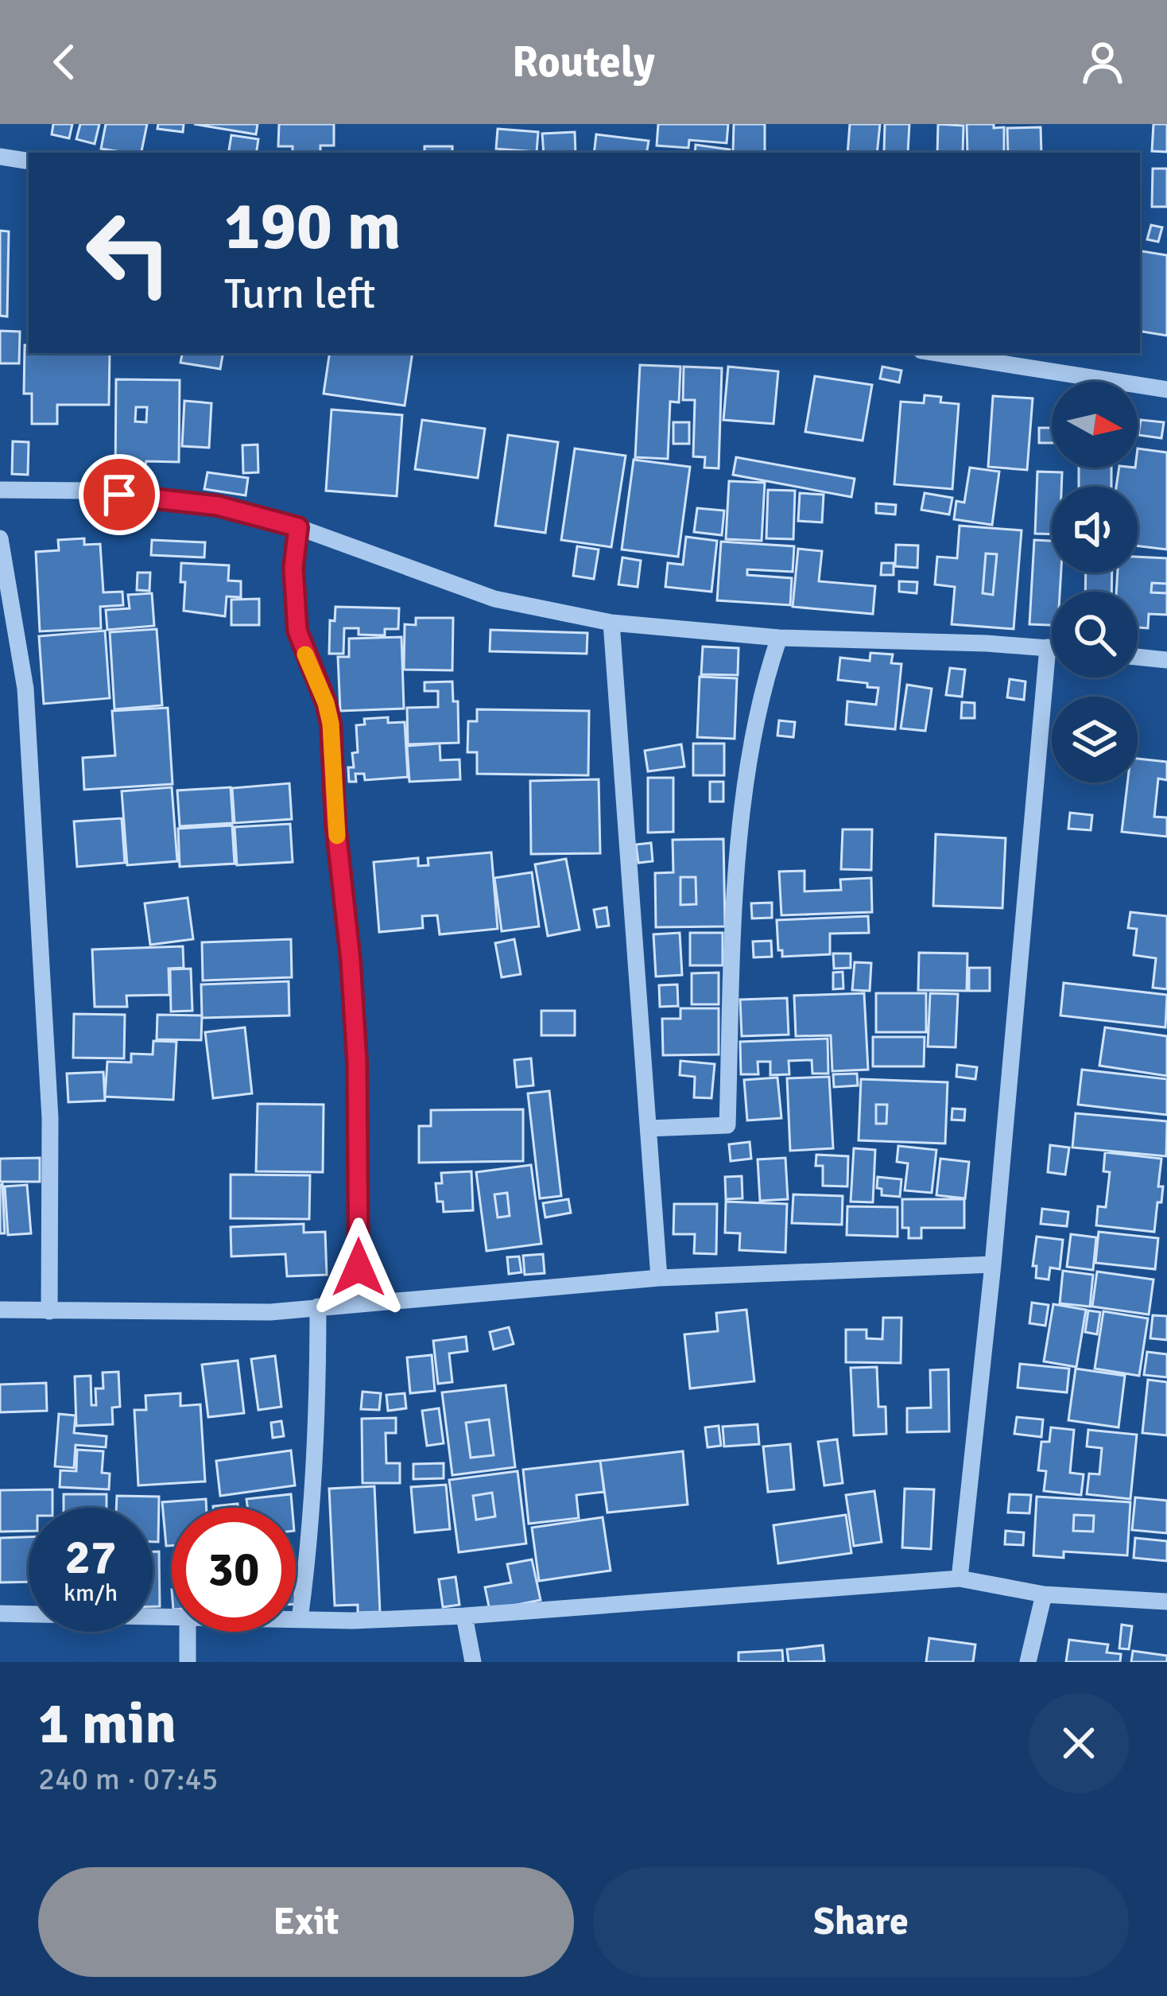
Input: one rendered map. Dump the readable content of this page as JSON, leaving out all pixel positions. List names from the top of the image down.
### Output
{
  "north": "right",
  "page": {
    "header": "Routely",
    "turn": ["190 m", "Turn left"],
    "speed": "27 km/h",
    "limit": "30",
    "heading": ["1 min", "240 m · 07:45"],
    "buttons": ["Exit", "Share"]
  }
}
